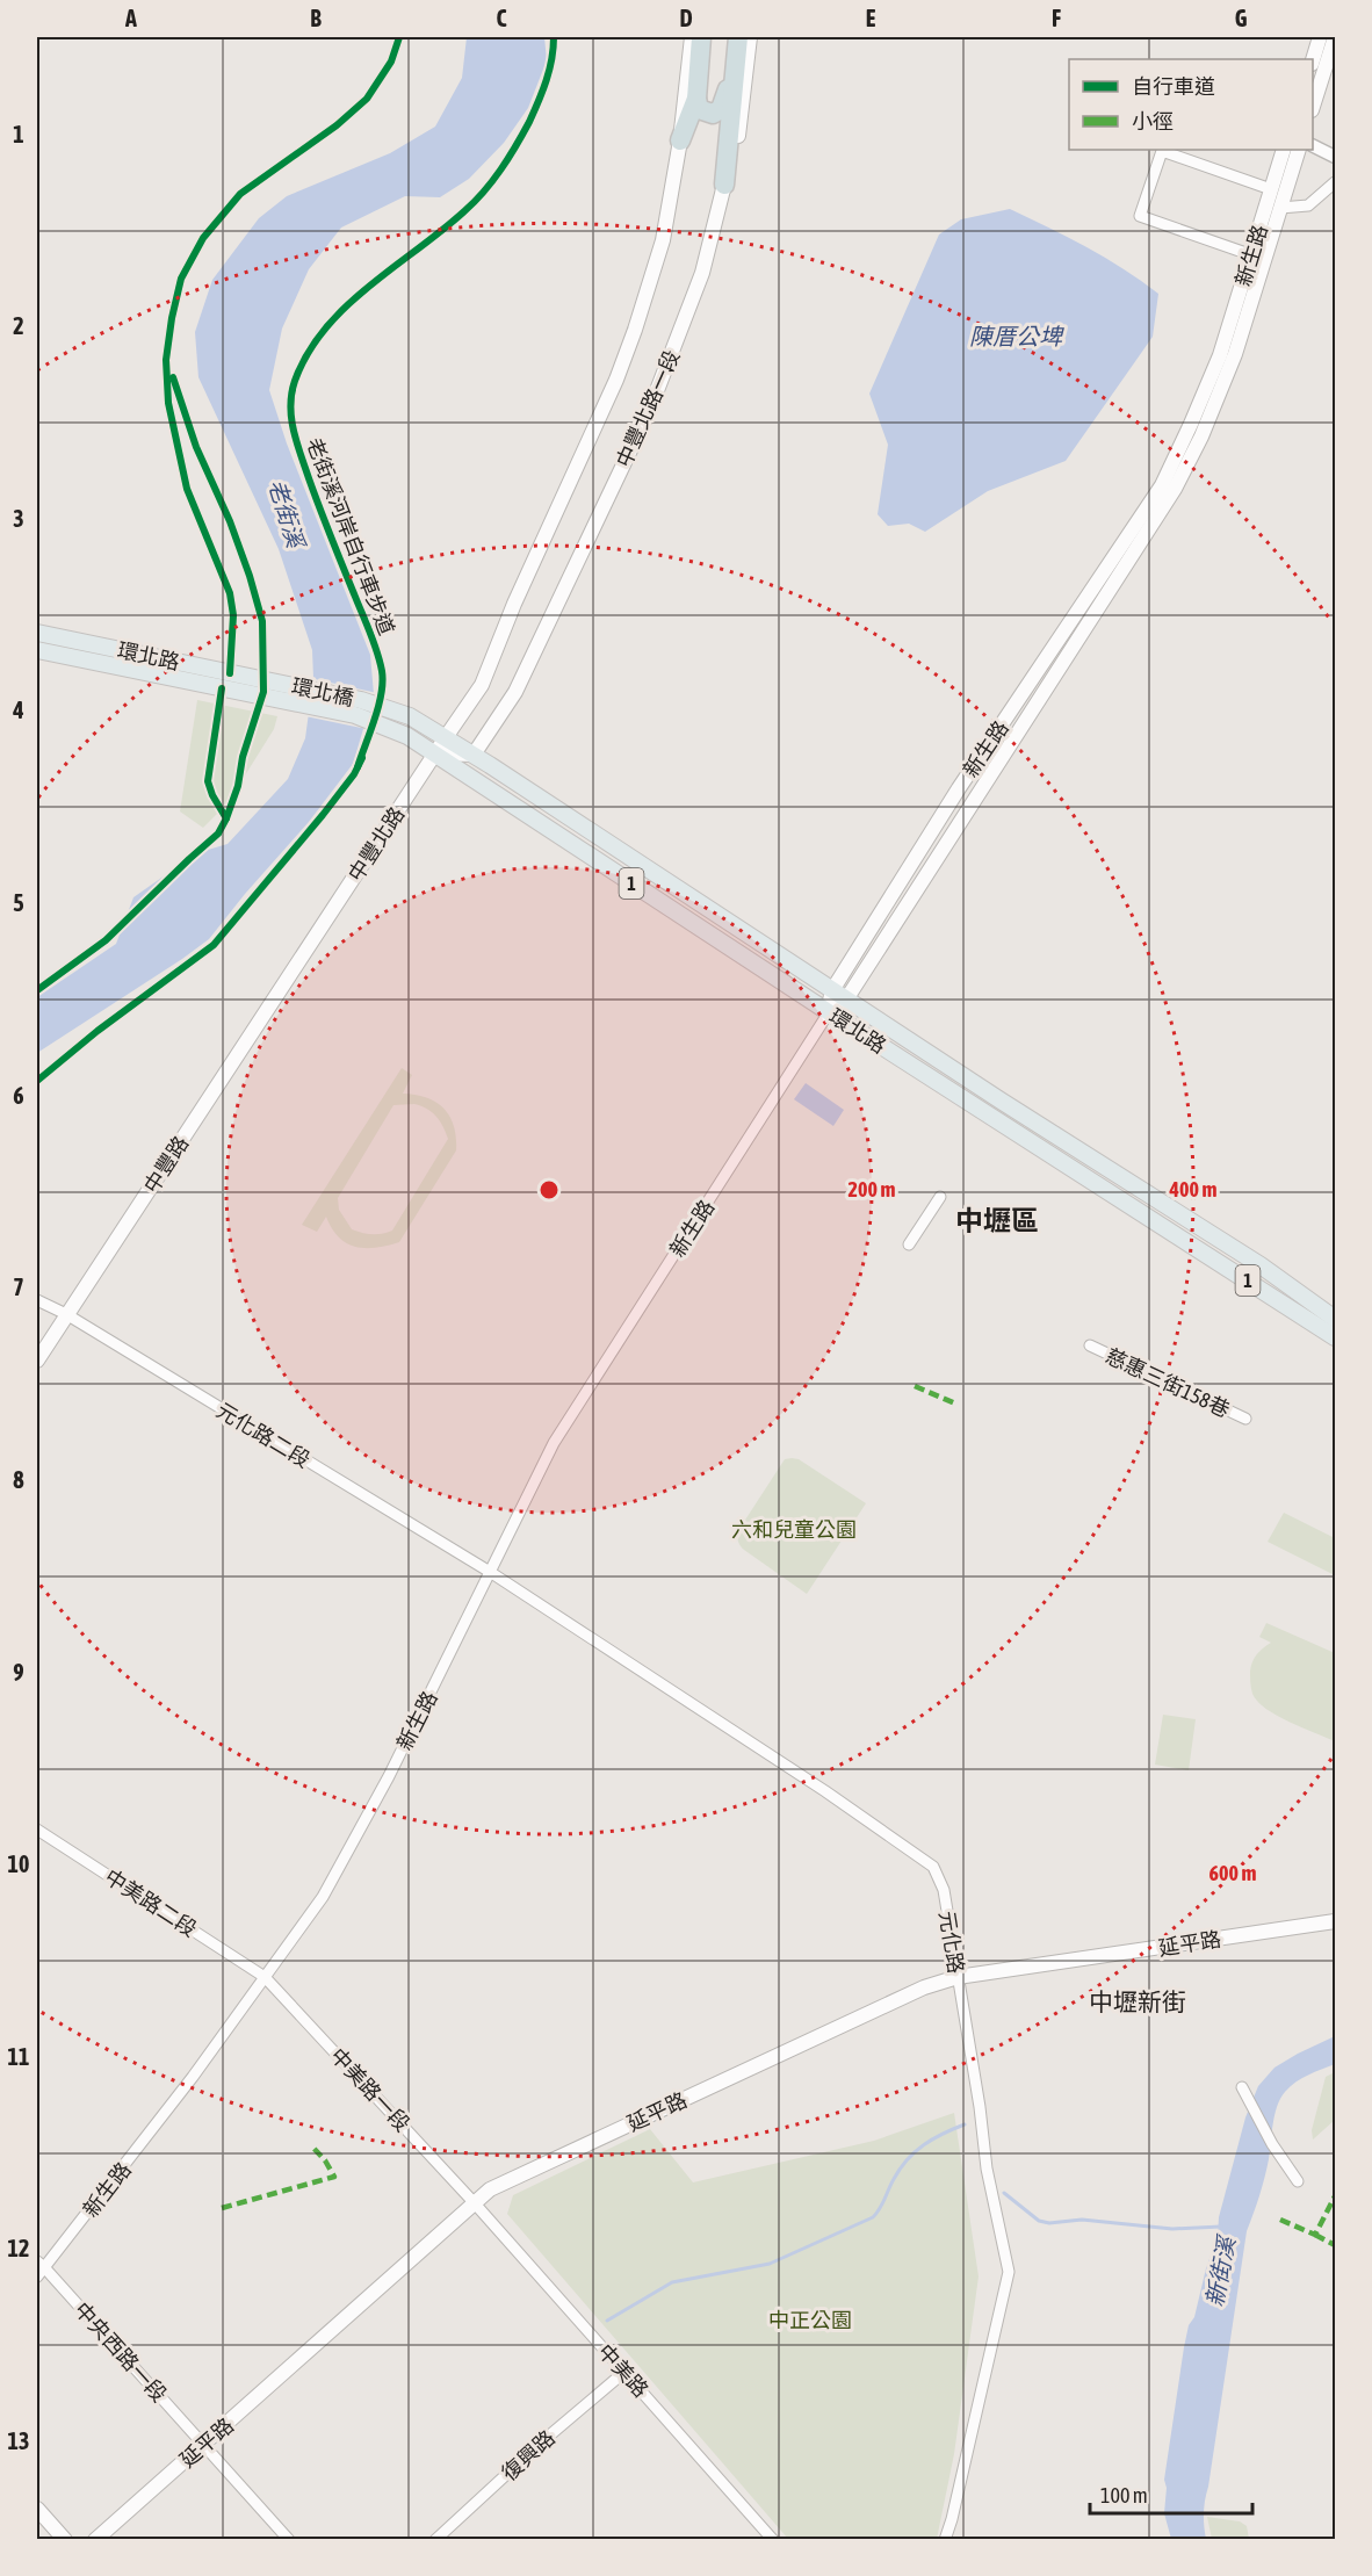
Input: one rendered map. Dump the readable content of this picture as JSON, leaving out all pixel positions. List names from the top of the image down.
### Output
{
  "streets": {
    "main road": [
      "新生路",
      "中豐北路一段",
      "環北路",
      "環北橋",
      "中豐北路",
      "1",
      "中豐路",
      "延平路"
    ],
    "street": [
      "慈惠三街158巷",
      "元化路二段",
      "中美路二段",
      "元化路",
      "中美路一段",
      "中央西路一段",
      "中美路",
      "復興路"
    ],
    "cycle path": ["老街溪河岸自行車步道"]
  },
  "crossings": [
    ["新生路", "環北路"],
    ["新生路", "元化路二段"],
    ["新生路", "中美路二段"],
    ["新生路", "元化路"],
    ["新生路", "中美路一段"],
    ["新生路", "中央西路一段"],
    ["中豐北路一段", "環北路"],
    ["中豐北路一段", "中豐北路"],
    ["環北路", "環北橋"],
    ["環北路", "中豐北路"],
    ["中豐北路", "中豐路"],
    ["中豐路", "元化路二段"],
    ["元化路二段", "元化路"],
    ["中美路二段", "中美路一段"],
    ["元化路", "延平路"],
    ["延平路", "中美路一段"],
    ["延平路", "中央西路一段"],
    ["延平路", "中美路"],
    ["中美路一段", "中美路"],
    ["中美路", "復興路"]
  ],
  "districts": ["中壢區", "中壢新街"],
  "water": ["陳厝公埤", "老街溪", "新街溪"],
  "parks": ["六和兒童公園", "中正公園"],
  "legend": ["自行車道", "小徑"],
  "scale_bar": "100 m",
  "grid": {
    "columns": [
      "A",
      "B",
      "C",
      "D",
      "E",
      "F",
      "G"
    ],
    "rows": [
      "1",
      "2",
      "3",
      "4",
      "5",
      "6",
      "7",
      "8",
      "9",
      "10",
      "11",
      "12",
      "13"
    ]
  },
  "rings": ["200 m", "400 m", "600 m"]
}
